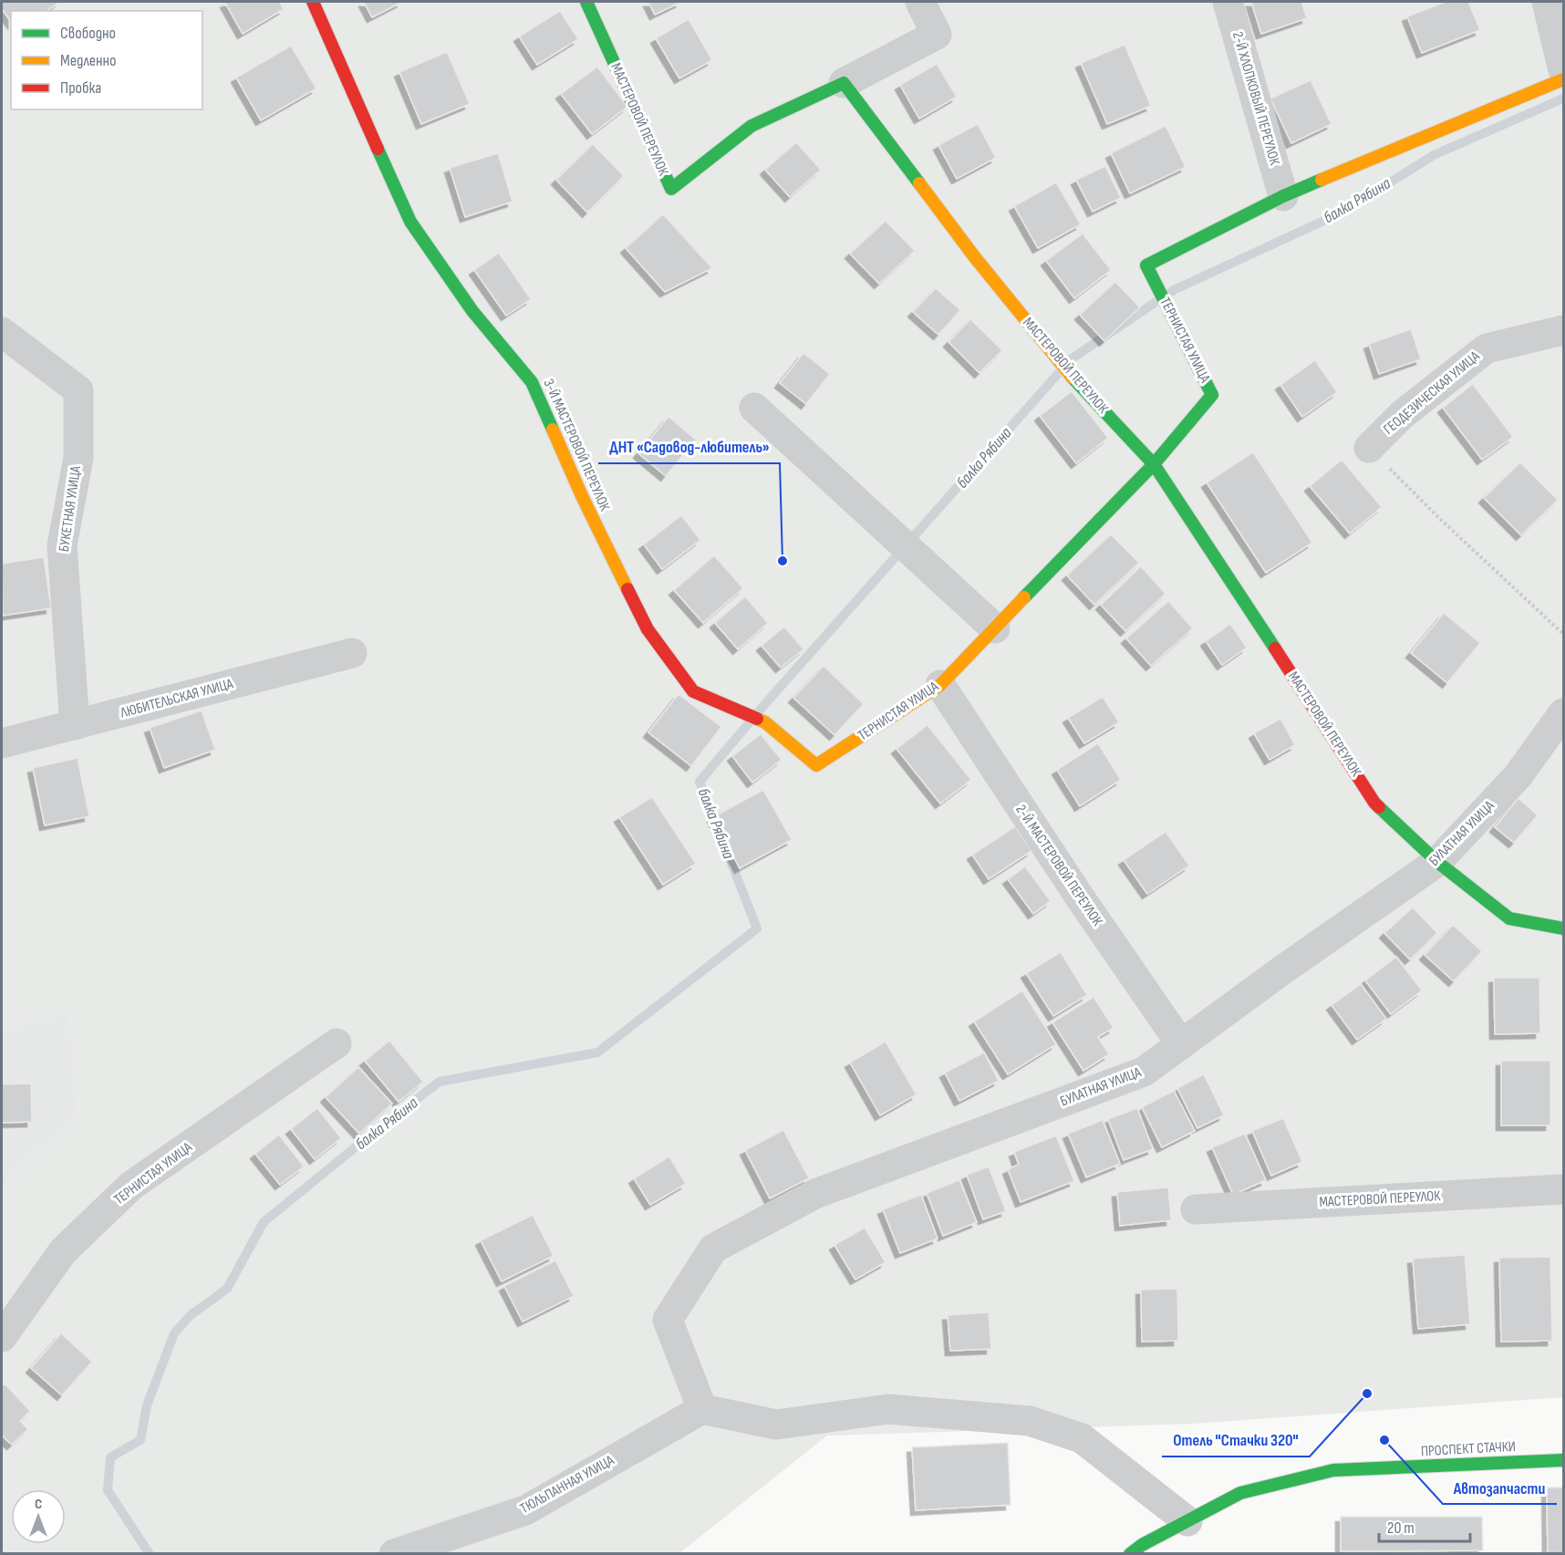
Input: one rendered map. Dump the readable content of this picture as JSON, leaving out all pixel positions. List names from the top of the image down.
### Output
{
  "streets": {
    "street": [
      "2-Й ХЛОПКОВЫЙ ПЕРЕУЛОК",
      "МАСТЕРОВОЙ ПЕРЕУЛОК",
      "ТЕРНИСТАЯ УЛИЦА",
      "ГЕОДЕЗИЧЕСКАЯ УЛИЦА",
      "3-Й МАСТЕРОВОЙ ПЕРЕУЛОК",
      "БУКЕТНАЯ УЛИЦА",
      "ЛЮБИТЕЛЬСКАЯ УЛИЦА",
      "БУЛАТНАЯ УЛИЦА",
      "2-Й МАСТЕРОВОЙ ПЕРЕУЛОК",
      "ПРОСПЕКТ СТАЧКИ",
      "ТЮЛЬПАННАЯ УЛИЦА"
    ]
  },
  "crossings": [
    ["2-Й ХЛОПКОВЫЙ ПЕРЕУЛОК", "ТЕРНИСТАЯ УЛИЦА"],
    ["МАСТЕРОВОЙ ПЕРЕУЛОК", "ТЕРНИСТАЯ УЛИЦА"],
    ["МАСТЕРОВОЙ ПЕРЕУЛОК", "БУЛАТНАЯ УЛИЦА"],
    ["ТЕРНИСТАЯ УЛИЦА", "3-Й МАСТЕРОВОЙ ПЕРЕУЛОК"],
    ["ТЕРНИСТАЯ УЛИЦА", "2-Й МАСТЕРОВОЙ ПЕРЕУЛОК"],
    ["БУКЕТНАЯ УЛИЦА", "ЛЮБИТЕЛЬСКАЯ УЛИЦА"],
    ["БУЛАТНАЯ УЛИЦА", "2-Й МАСТЕРОВОЙ ПЕРЕУЛОК"],
    ["БУЛАТНАЯ УЛИЦА", "ТЮЛЬПАННАЯ УЛИЦА"]
  ],
  "water": ["балка Рябина"],
  "places": ["ДНТ «Садовод-любитель»", "Отель \"Стачки 320\"", "Автозапчасти"],
  "legend": ["Свободно", "Медленно", "Пробка"],
  "scale_bar": "20 m",
  "north": "top"
}
